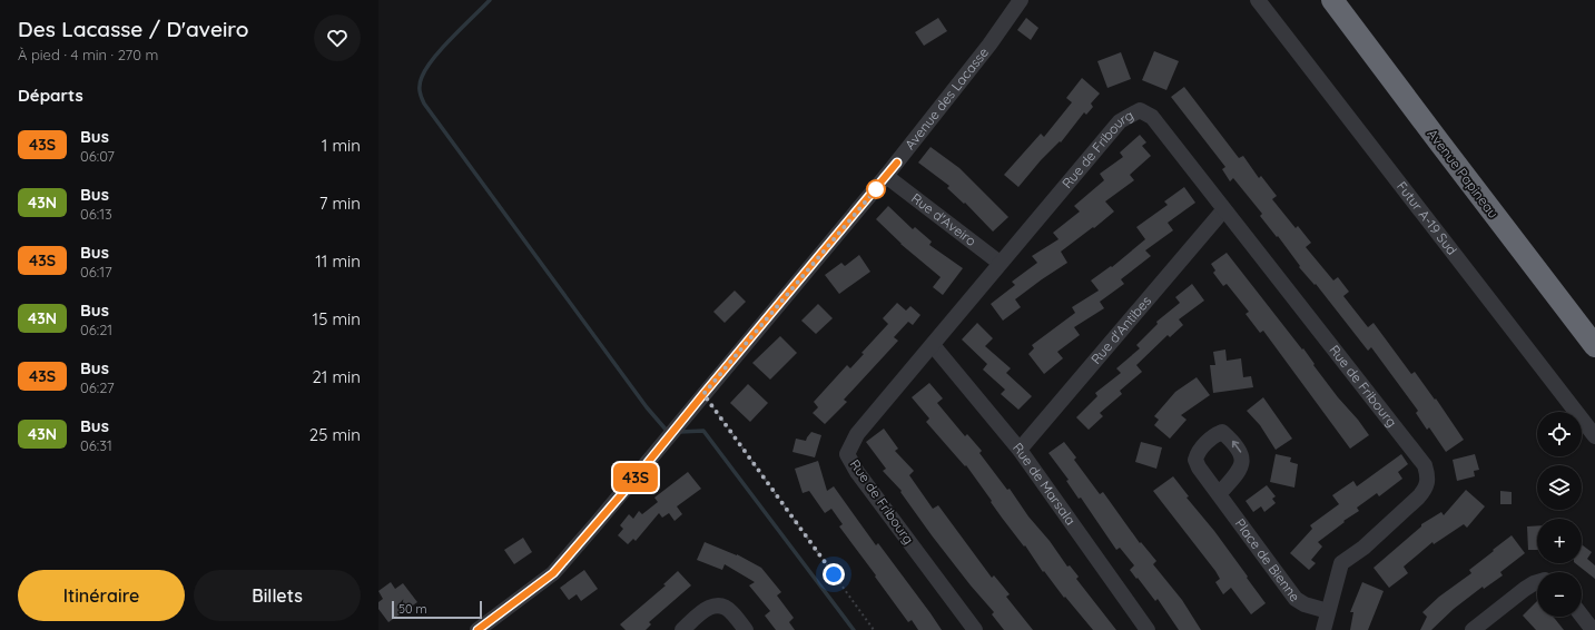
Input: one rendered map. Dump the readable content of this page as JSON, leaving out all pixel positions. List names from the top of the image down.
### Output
{
  "streets": {
    "highway": ["Avenue Papineau"],
    "street": [
      "Avenue des Lacasse",
      "Rue de Fribourg",
      "Futur A-19 Sud",
      "Rue d'Aveiro",
      "Rue d'Antibes",
      "Rue de Marsala",
      "Place de Bienne"
    ]
  },
  "crossings": [
    ["Avenue des Lacasse", "Rue d'Aveiro"],
    ["Rue de Fribourg", "Rue d'Aveiro"],
    ["Rue de Fribourg", "Rue d'Antibes"],
    ["Rue de Fribourg", "Rue de Marsala"],
    ["Rue de Fribourg", "Place de Bienne"],
    ["Rue d'Antibes", "Rue de Marsala"]
  ],
  "lines": ["bus line 43S"],
  "scale_bar": "50 m",
  "page": {
    "heading": [
      ["Des Lacasse / D'aveiro", "À pied · 4 min · 270 m"],
      "Départs"
    ],
    "on_map": "43S",
    "list": [
      {
        "mark": "43S",
        "name": "Bus",
        "note": "06:07",
        "value": "1 min"
      },
      {
        "mark": "43N",
        "name": "Bus",
        "note": "06:13",
        "value": "7 min"
      },
      {
        "mark": "43S",
        "name": "Bus",
        "note": "06:17",
        "value": "11 min"
      },
      {
        "mark": "43N",
        "name": "Bus",
        "note": "06:21",
        "value": "15 min"
      },
      {
        "mark": "43S",
        "name": "Bus",
        "note": "06:27",
        "value": "21 min"
      },
      {
        "mark": "43N",
        "name": "Bus",
        "note": "06:31",
        "value": "25 min"
      }
    ],
    "map_buttons": ["+", "−"],
    "buttons": ["Itinéraire", "Billets"],
    "scale": "50 m"
  }
}
